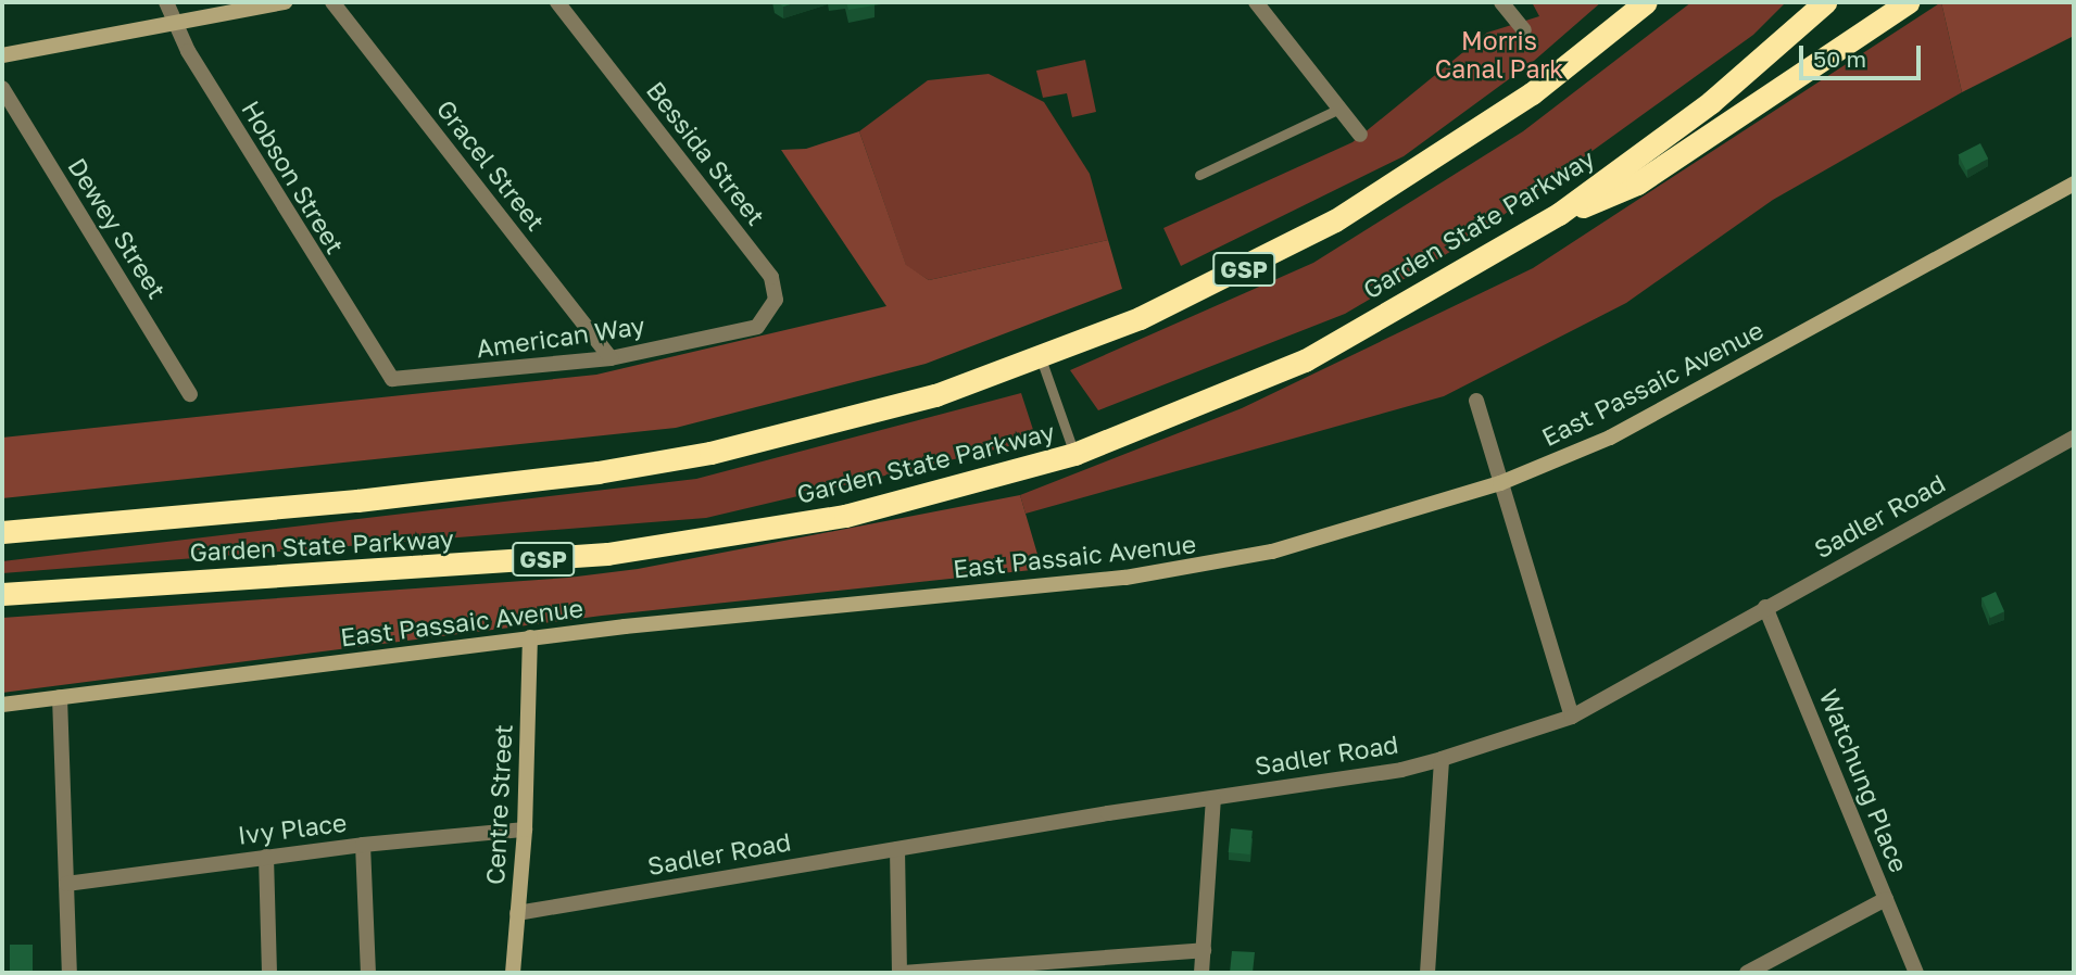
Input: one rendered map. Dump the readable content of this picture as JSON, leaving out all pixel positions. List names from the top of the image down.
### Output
{
  "streets": {
    "highway": ["Garden State Parkway", "GSP"],
    "main road": ["East Passaic Avenue", "Centre Street"],
    "street": [
      "Bessida Street",
      "Gracel Street",
      "Hobson Street",
      "Dewey Street",
      "American Way",
      "Sadler Road",
      "Watchung Place",
      "Ivy Place"
    ]
  },
  "crossings": [
    ["Bessida Street", "American Way"],
    ["Gracel Street", "American Way"],
    ["Hobson Street", "American Way"],
    ["East Passaic Avenue", "Centre Street"],
    ["Sadler Road", "Watchung Place"],
    ["Sadler Road", "Centre Street"],
    ["Centre Street", "Ivy Place"]
  ],
  "parks": ["Morris Canal Park"],
  "scale_bar": "50 m"
}
